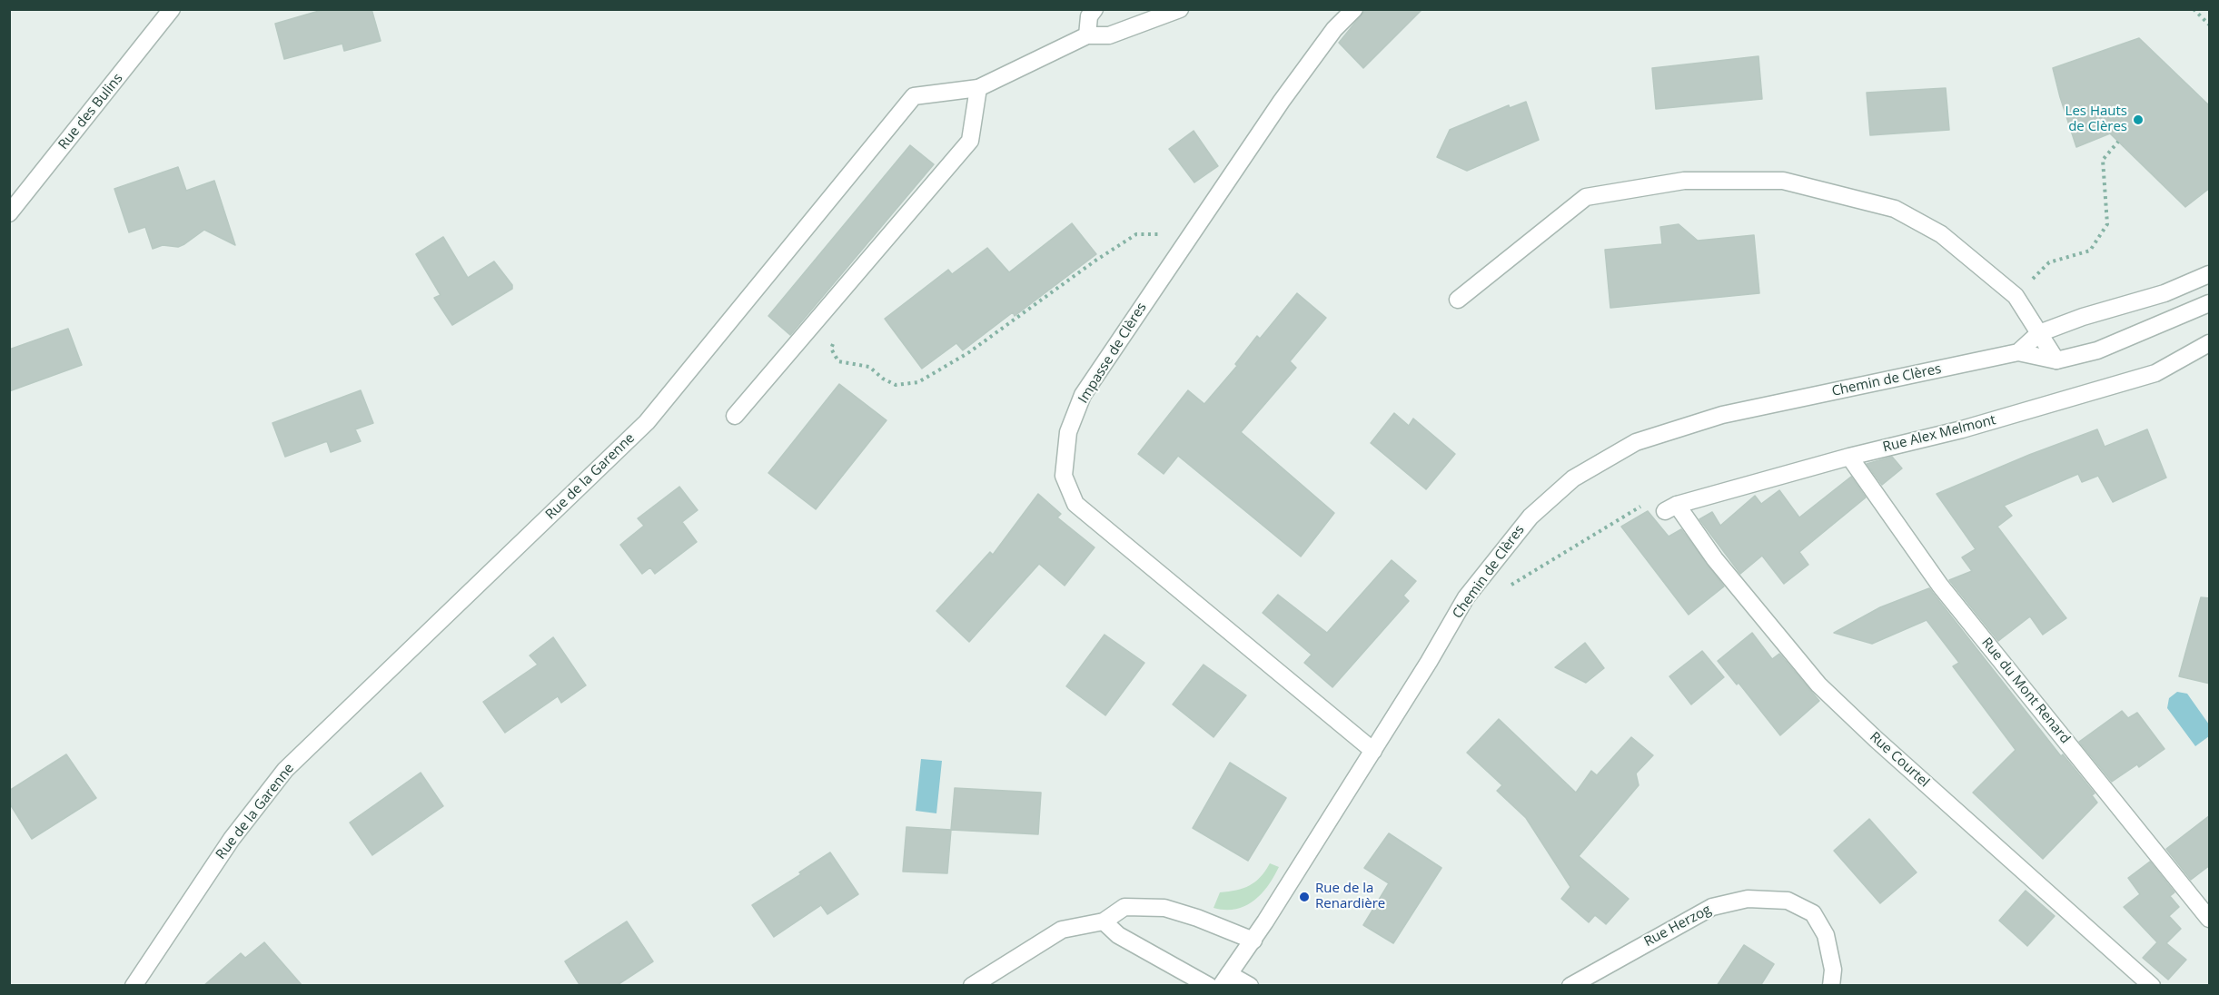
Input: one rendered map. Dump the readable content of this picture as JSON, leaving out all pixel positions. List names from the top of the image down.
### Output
{
  "streets": {
    "street": [
      "Rue des Bulins",
      "Impasse de Clères",
      "Chemin de Clères",
      "Rue Alex Melmont",
      "Rue de la Garenne",
      "Rue du Mont Renard",
      "Rue Courtel",
      "Rue Herzog"
    ]
  },
  "crossings": [
    ["Impasse de Clères", "Chemin de Clères"],
    ["Rue Alex Melmont", "Rue du Mont Renard"],
    ["Rue Alex Melmont", "Rue Courtel"]
  ],
  "places": ["Les Hauts de Clères", "Rue de la Renardière"]
}
